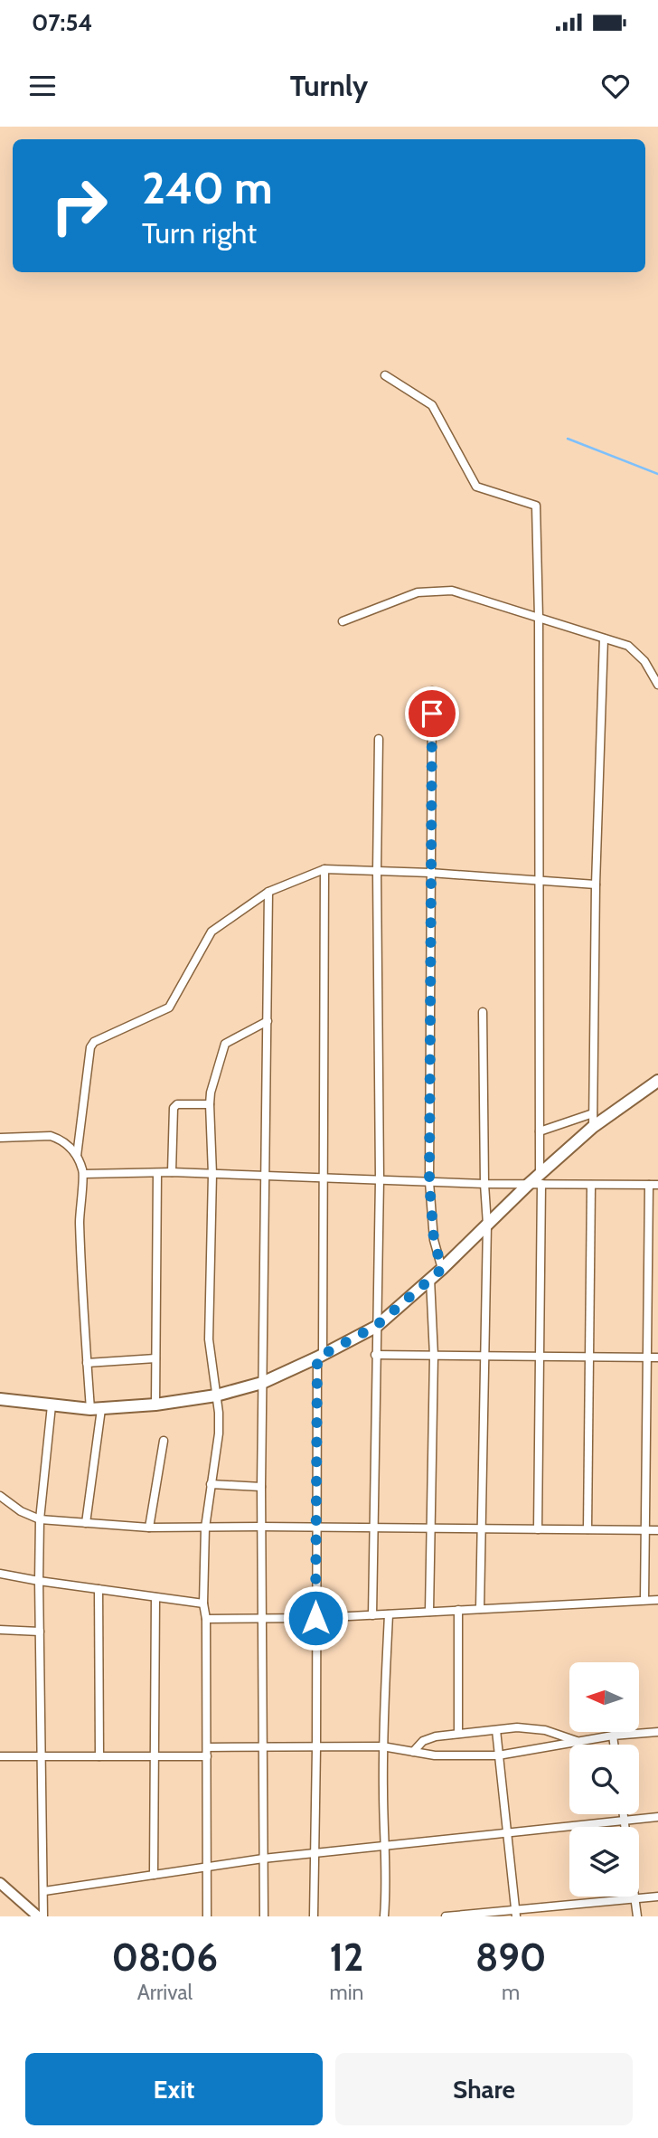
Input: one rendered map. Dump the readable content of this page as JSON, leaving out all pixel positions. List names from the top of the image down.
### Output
{
  "north": "left",
  "page": {
    "status": "07:54",
    "header": "Turnly",
    "turn": ["240 m", "Turn right"],
    "eta": [
      "08:06",
      "Arrival",
      "12",
      "min",
      "890",
      "m"
    ],
    "buttons": ["Exit", "Share"]
  }
}
